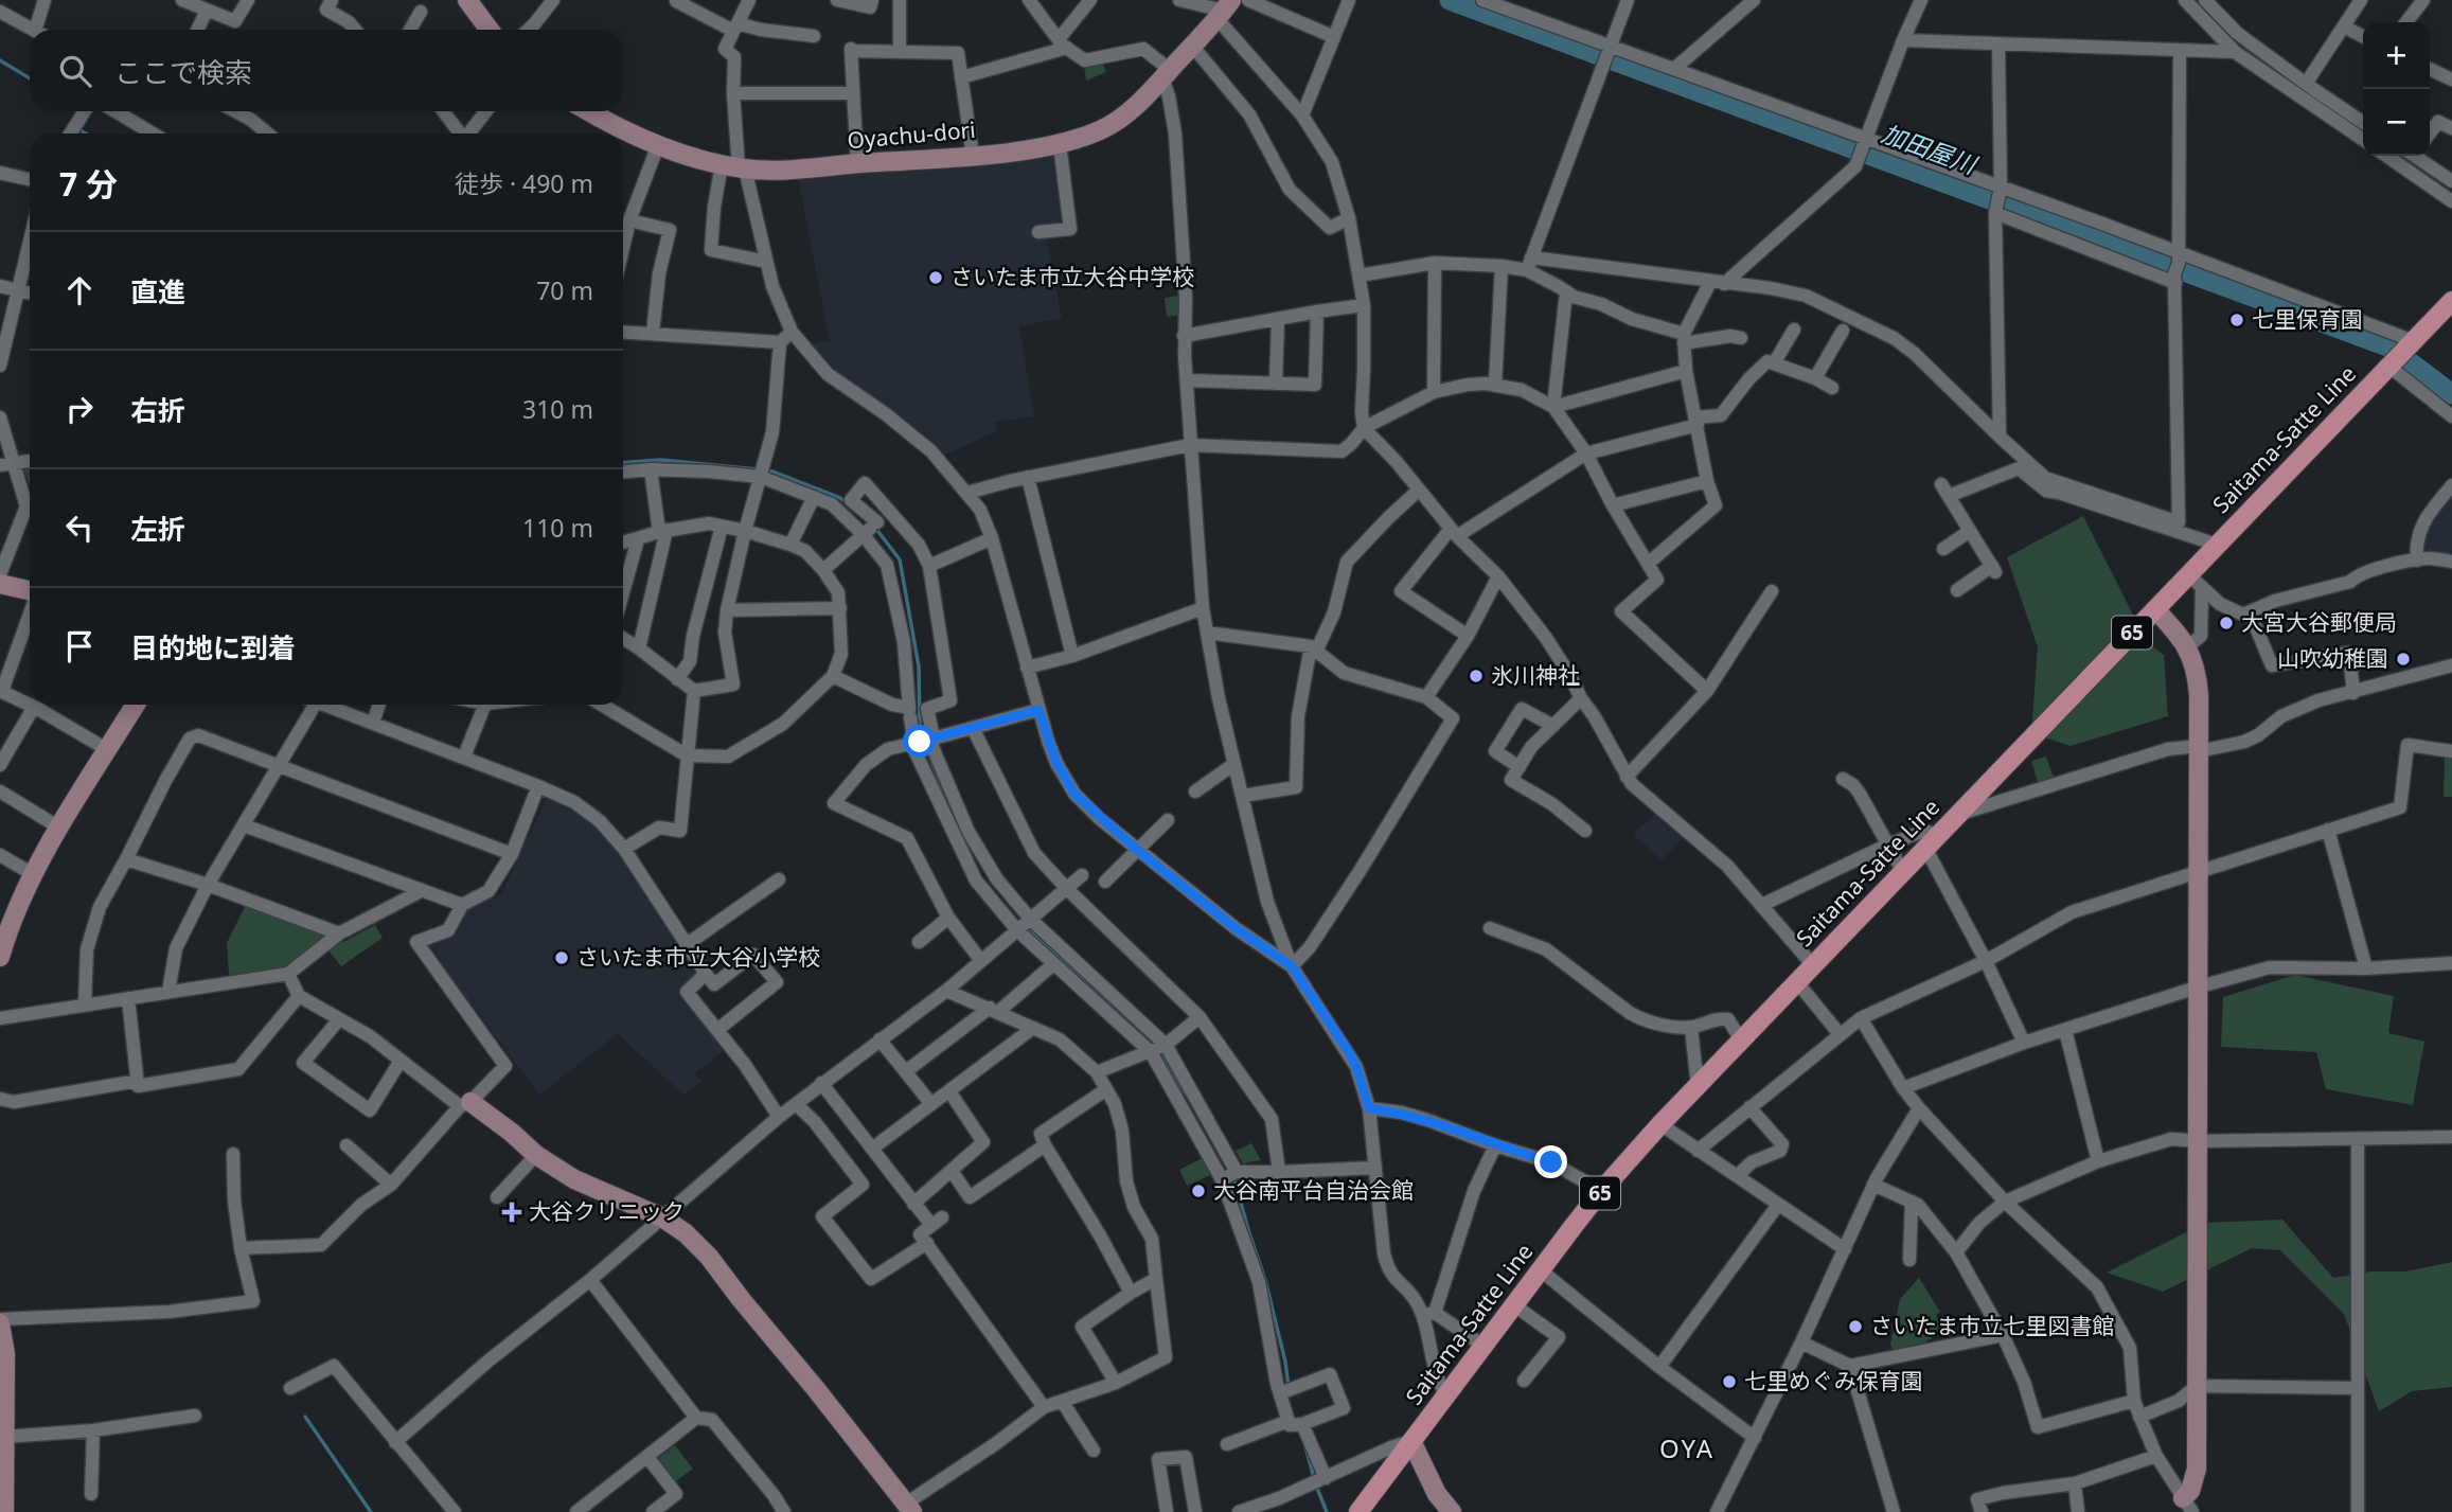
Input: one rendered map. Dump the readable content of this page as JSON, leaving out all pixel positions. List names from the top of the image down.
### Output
{
  "streets": {
    "main road": ["Saitama-Satte Line", "65"],
    "street": ["Oyachu-dori"]
  },
  "districts": ["OYA"],
  "water": ["加田屋川"],
  "places": {
    "other": [
      "さいたま市立大谷中学校",
      "七里保育園",
      "大宮大谷郵便局",
      "山吹幼稚園",
      "氷川神社",
      "さいたま市立大谷小学校",
      "大谷南平台自治会館",
      "さいたま市立七里図書館",
      "七里めぐみ保育園"
    ],
    "health": ["大谷クリニック"]
  },
  "page": {
    "map_buttons": ["+", "−"],
    "search": "ここで検索",
    "heading": ["7 分", "徒歩 · 490 m"],
    "list": [
      ["直進", "70 m"],
      ["右折", "310 m"],
      ["左折", "110 m"],
      "目的地に到着"
    ]
  }
}
